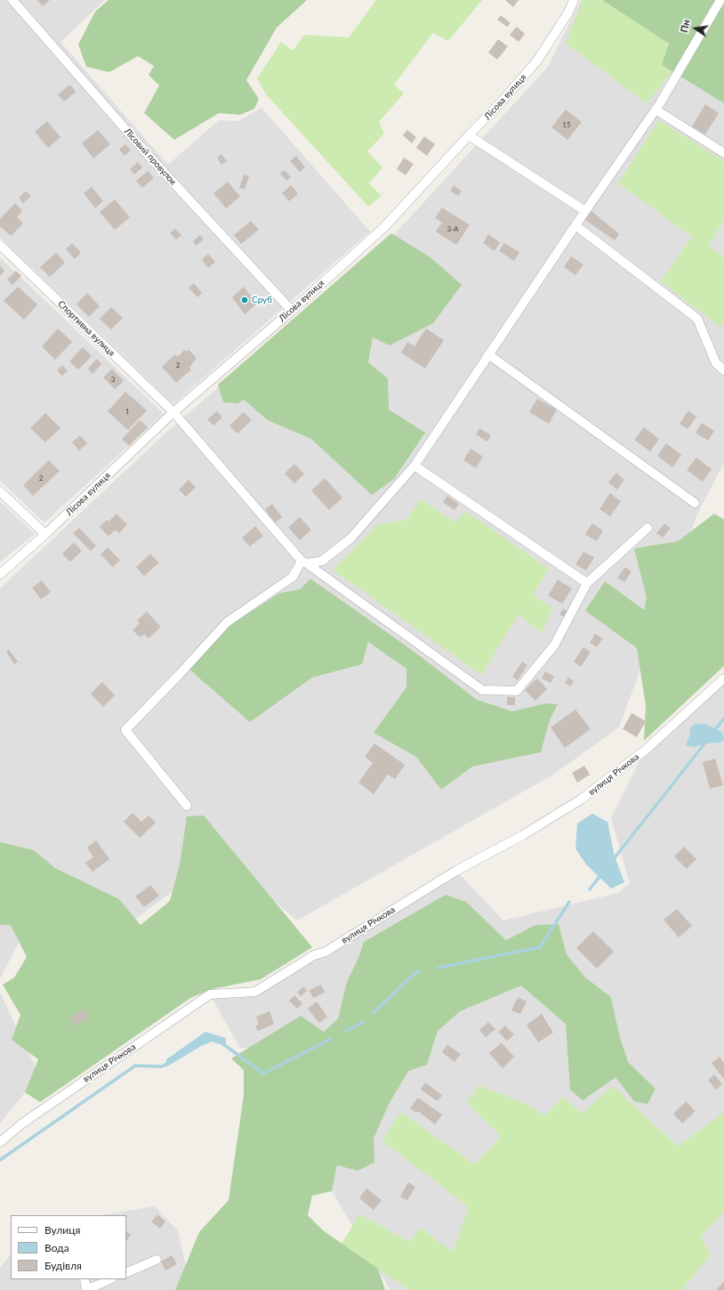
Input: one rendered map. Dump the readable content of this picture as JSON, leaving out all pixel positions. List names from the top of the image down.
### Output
{
  "streets": {
    "street": [
      "Лісова вулиця",
      "Лісовий провулок",
      "Спортивна вулиця",
      "вулиця Річкова"
    ]
  },
  "crossings": [
    ["Лісова вулиця", "Лісовий провулок"],
    ["Лісова вулиця", "Спортивна вулиця"]
  ],
  "places": ["Сруб"],
  "house_numbers": [
    "15",
    "3-А",
    "2",
    "3",
    "1",
    "2"
  ],
  "legend": ["Вулиця", "Вода", "Будівля"],
  "north": "left"
}
